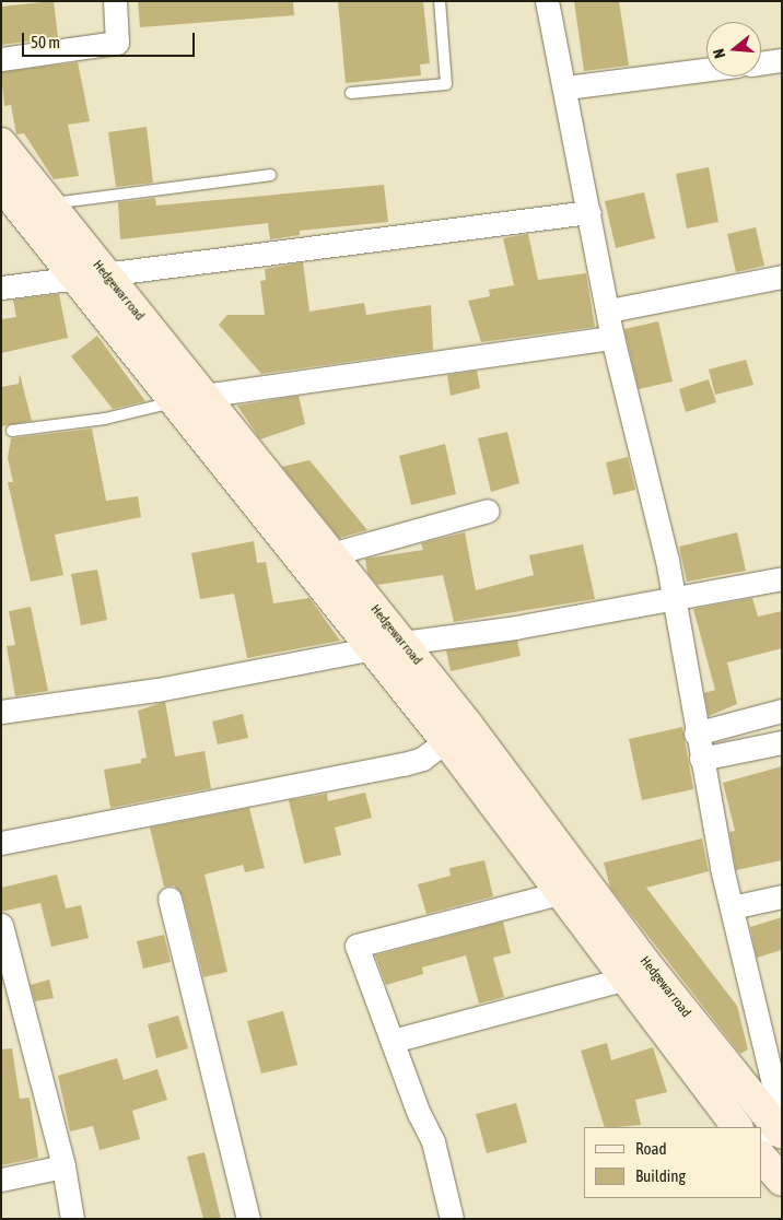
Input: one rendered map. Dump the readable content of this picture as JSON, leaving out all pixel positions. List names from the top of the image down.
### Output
{
  "streets": {
    "main road": ["Hedgewar road"]
  },
  "legend": ["Road", "Building"],
  "scale_bar": "50 m",
  "north": "left"
}
